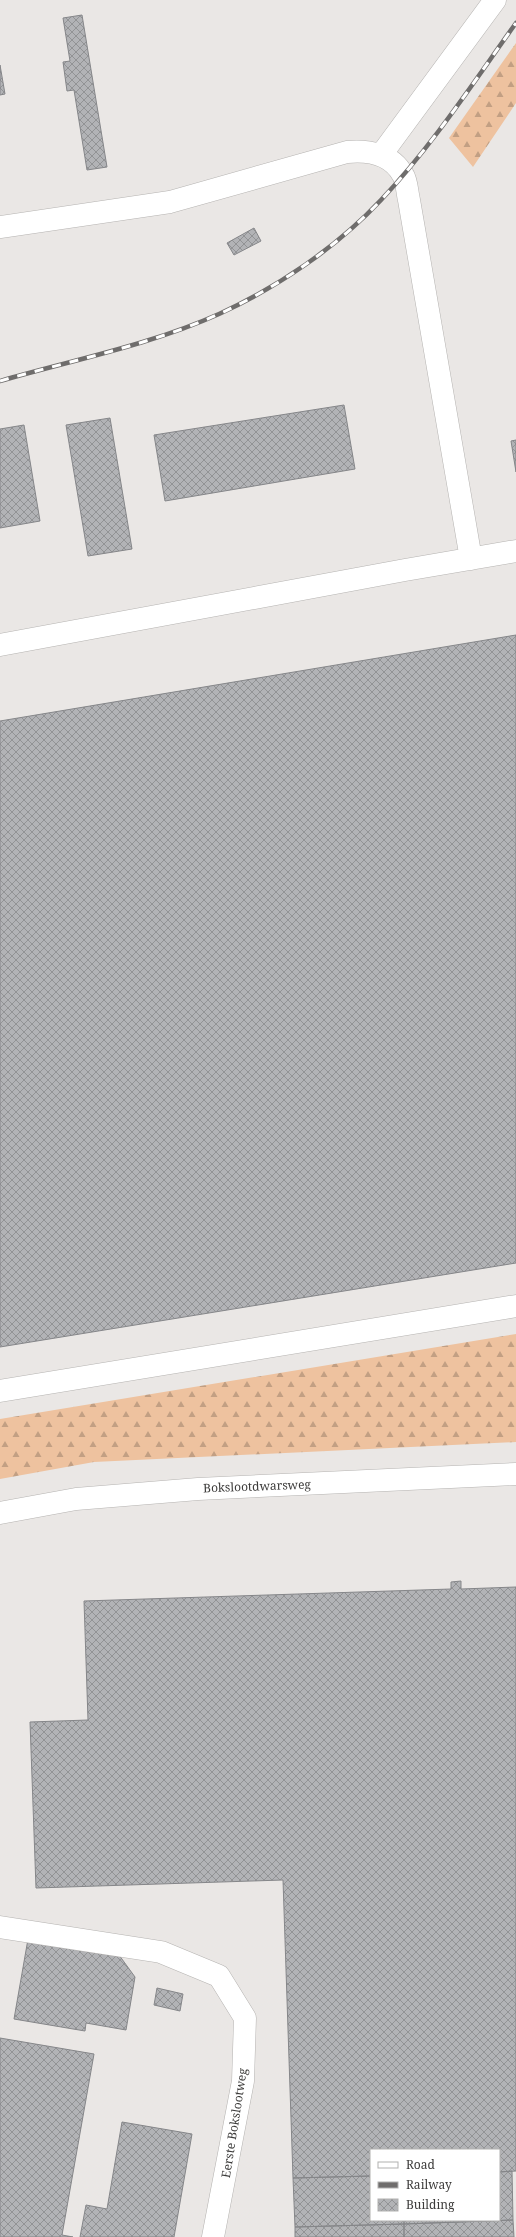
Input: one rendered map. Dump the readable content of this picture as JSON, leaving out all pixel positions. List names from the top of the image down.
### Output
{
  "streets": {
    "street": ["Bokslootdwarsweg", "Eerste Bokslootweg"]
  },
  "legend": ["Road", "Railway", "Building"]
}
